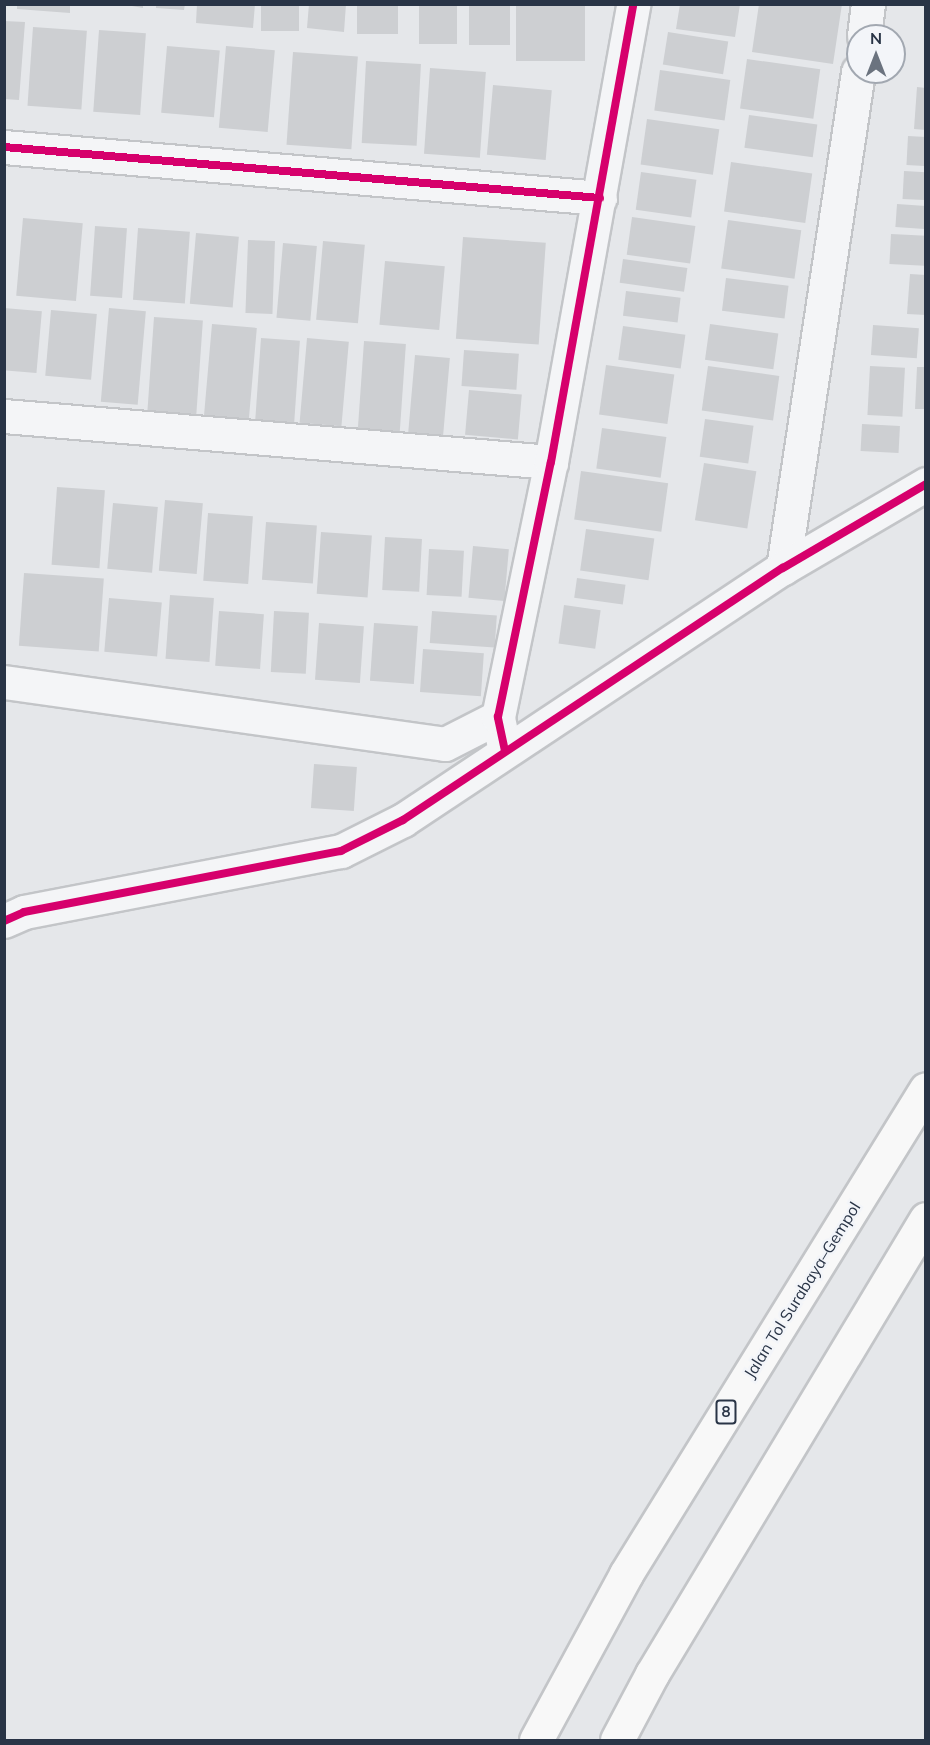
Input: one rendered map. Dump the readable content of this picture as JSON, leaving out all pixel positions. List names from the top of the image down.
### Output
{
  "streets": {
    "highway": ["Jalan Tol Surabaya–Gempol", "8"]
  },
  "north": "top"
}
